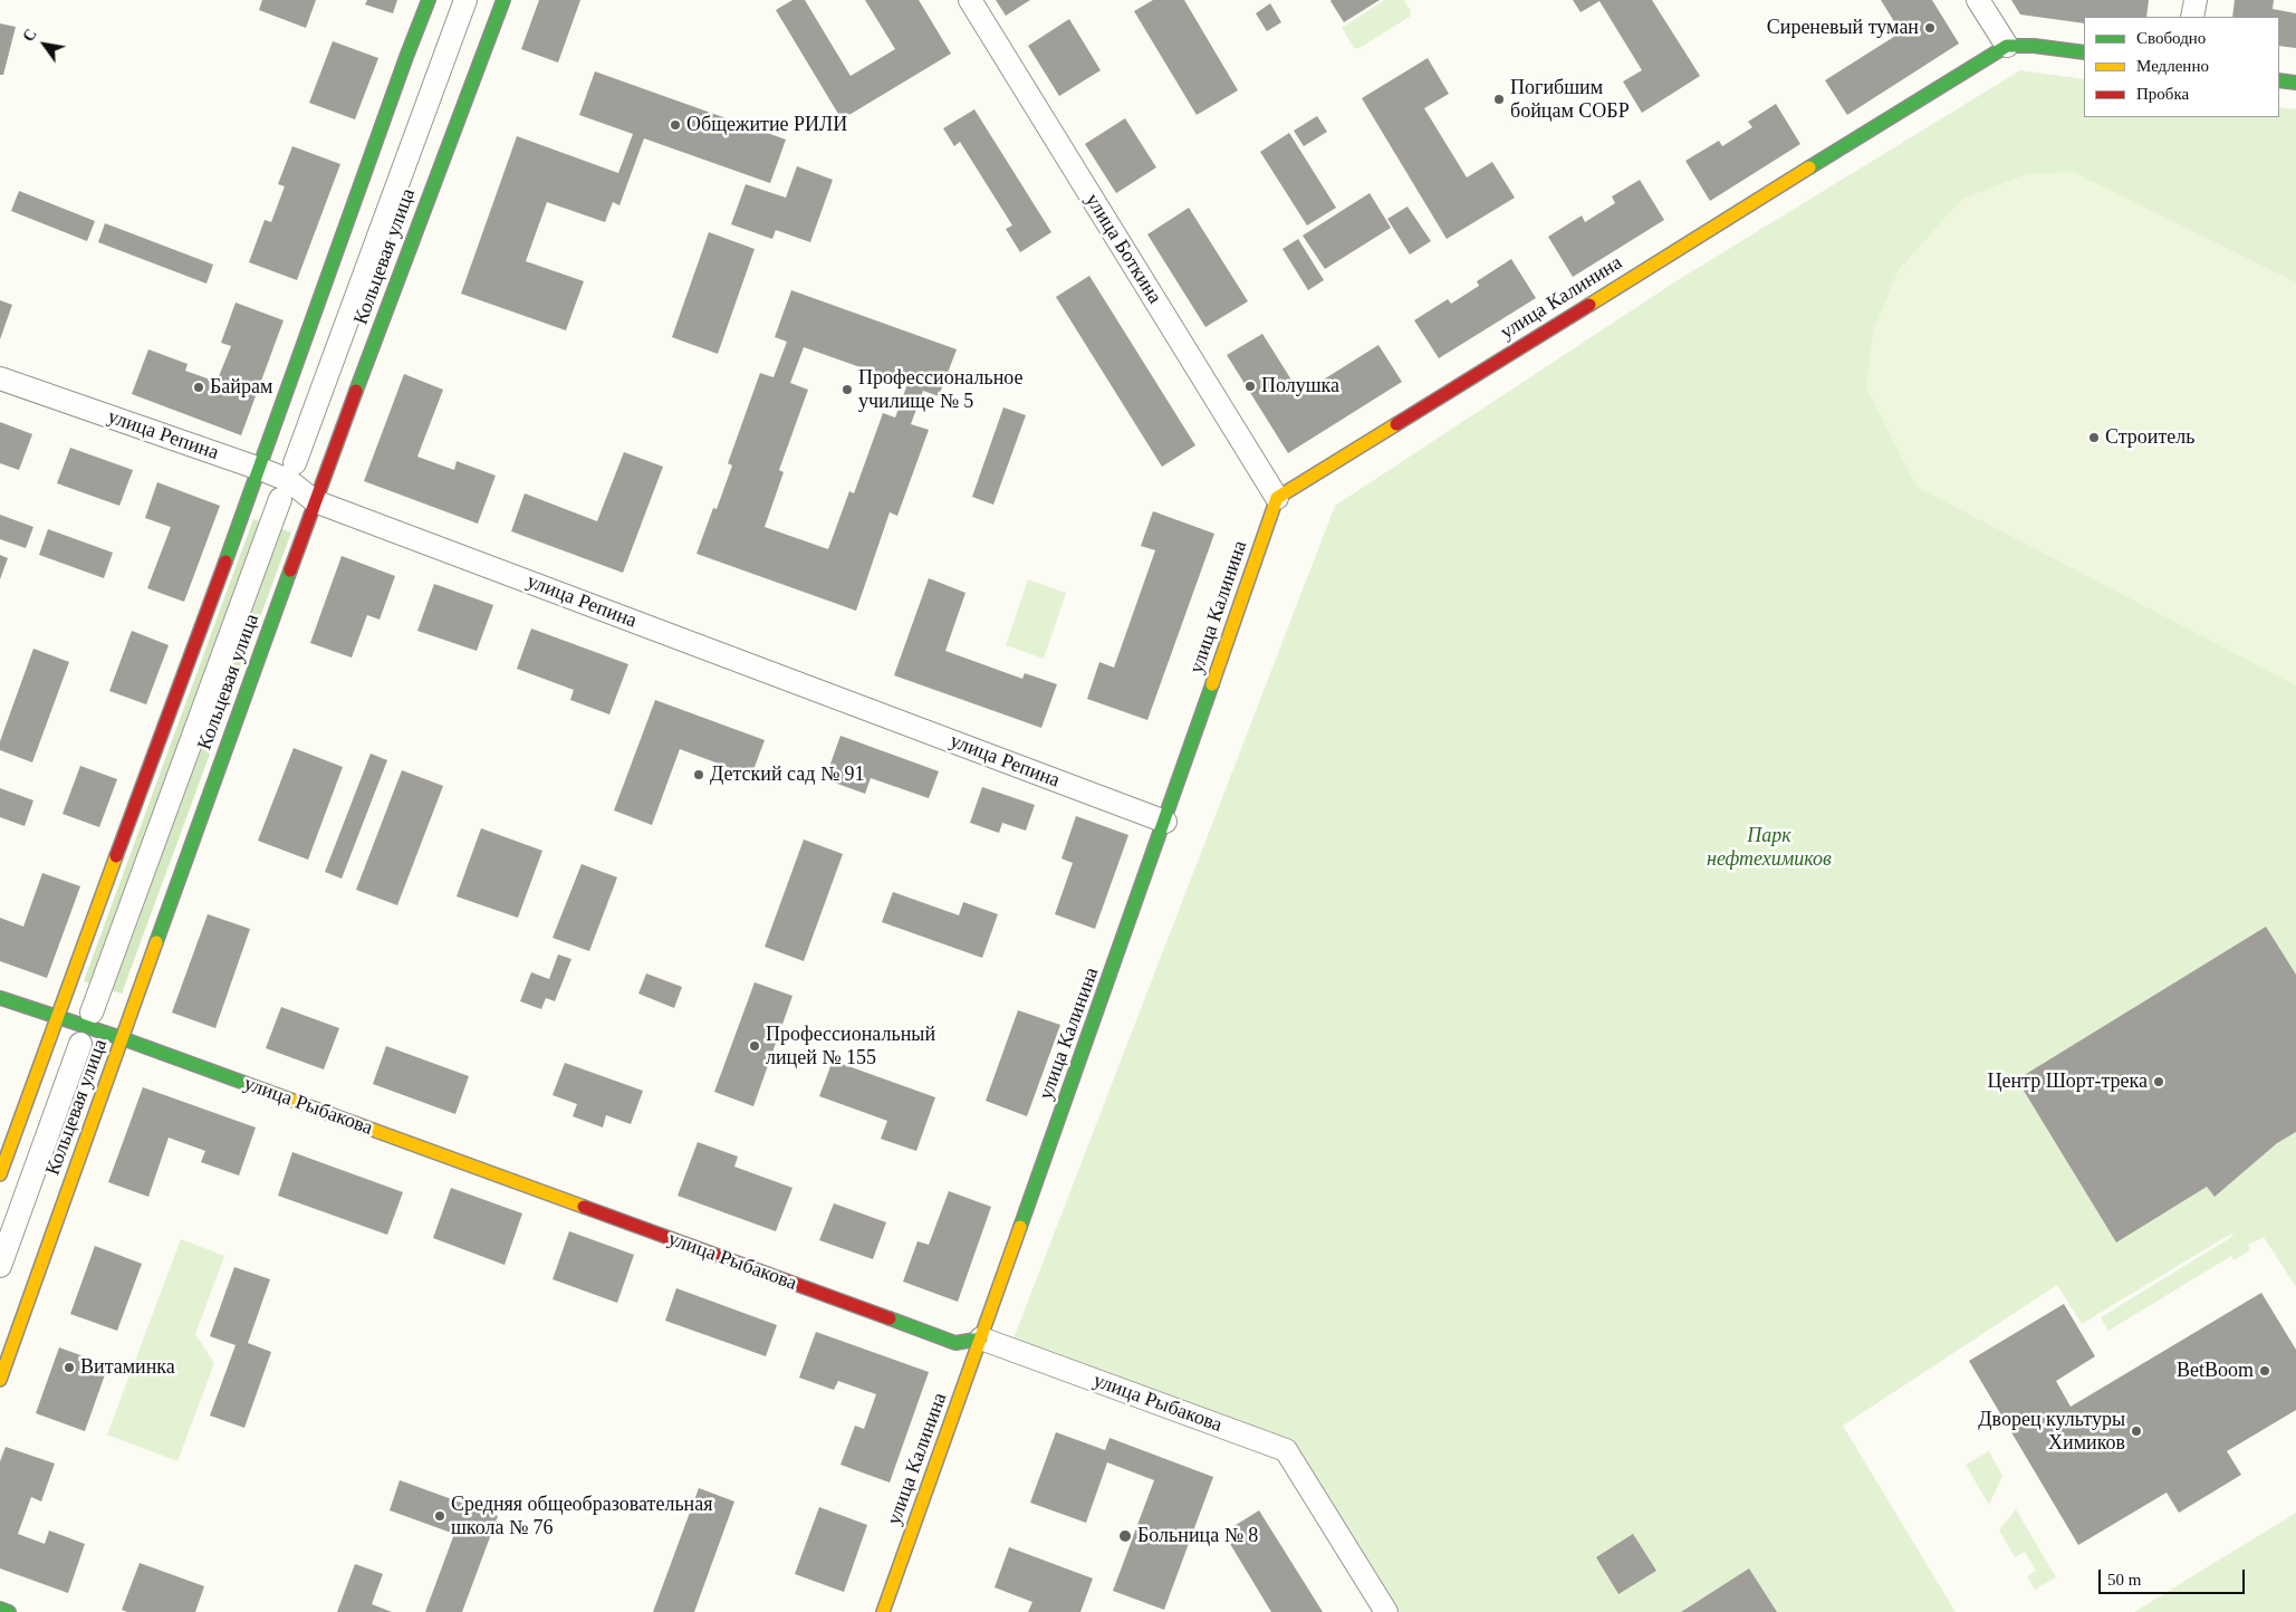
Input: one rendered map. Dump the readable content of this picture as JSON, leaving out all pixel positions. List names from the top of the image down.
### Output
{
  "streets": {
    "street": [
      "улица Боткина",
      "Кольцевая улица",
      "улица Калинина",
      "улица Репина",
      "улица Рыбакова"
    ]
  },
  "crossings": [
    ["улица Боткина", "улица Калинина"],
    ["Кольцевая улица", "улица Репина"],
    ["Кольцевая улица", "улица Рыбакова"],
    ["улица Калинина", "улица Репина"],
    ["улица Калинина", "улица Рыбакова"]
  ],
  "parks": ["Парк нефтехимиков"],
  "places": [
    "Сиреневый туман",
    "Погибшим бойцам СОБР",
    "Общежитие РИЛИ",
    "Полушка",
    "Байрам",
    "Профессиональное училище № 5",
    "Строитель",
    "Детский сад № 91",
    "Профессиональный лицей № 155",
    "Центр Шорт-трека",
    "Витаминка",
    "BetBoom",
    "Дворец культуры Химиков",
    "Средняя общеобразовательная школа № 76",
    "Больница № 8"
  ],
  "legend": ["Свободно", "Медленно", "Пробка"],
  "scale_bar": "50 m",
  "north": "top left"
}
